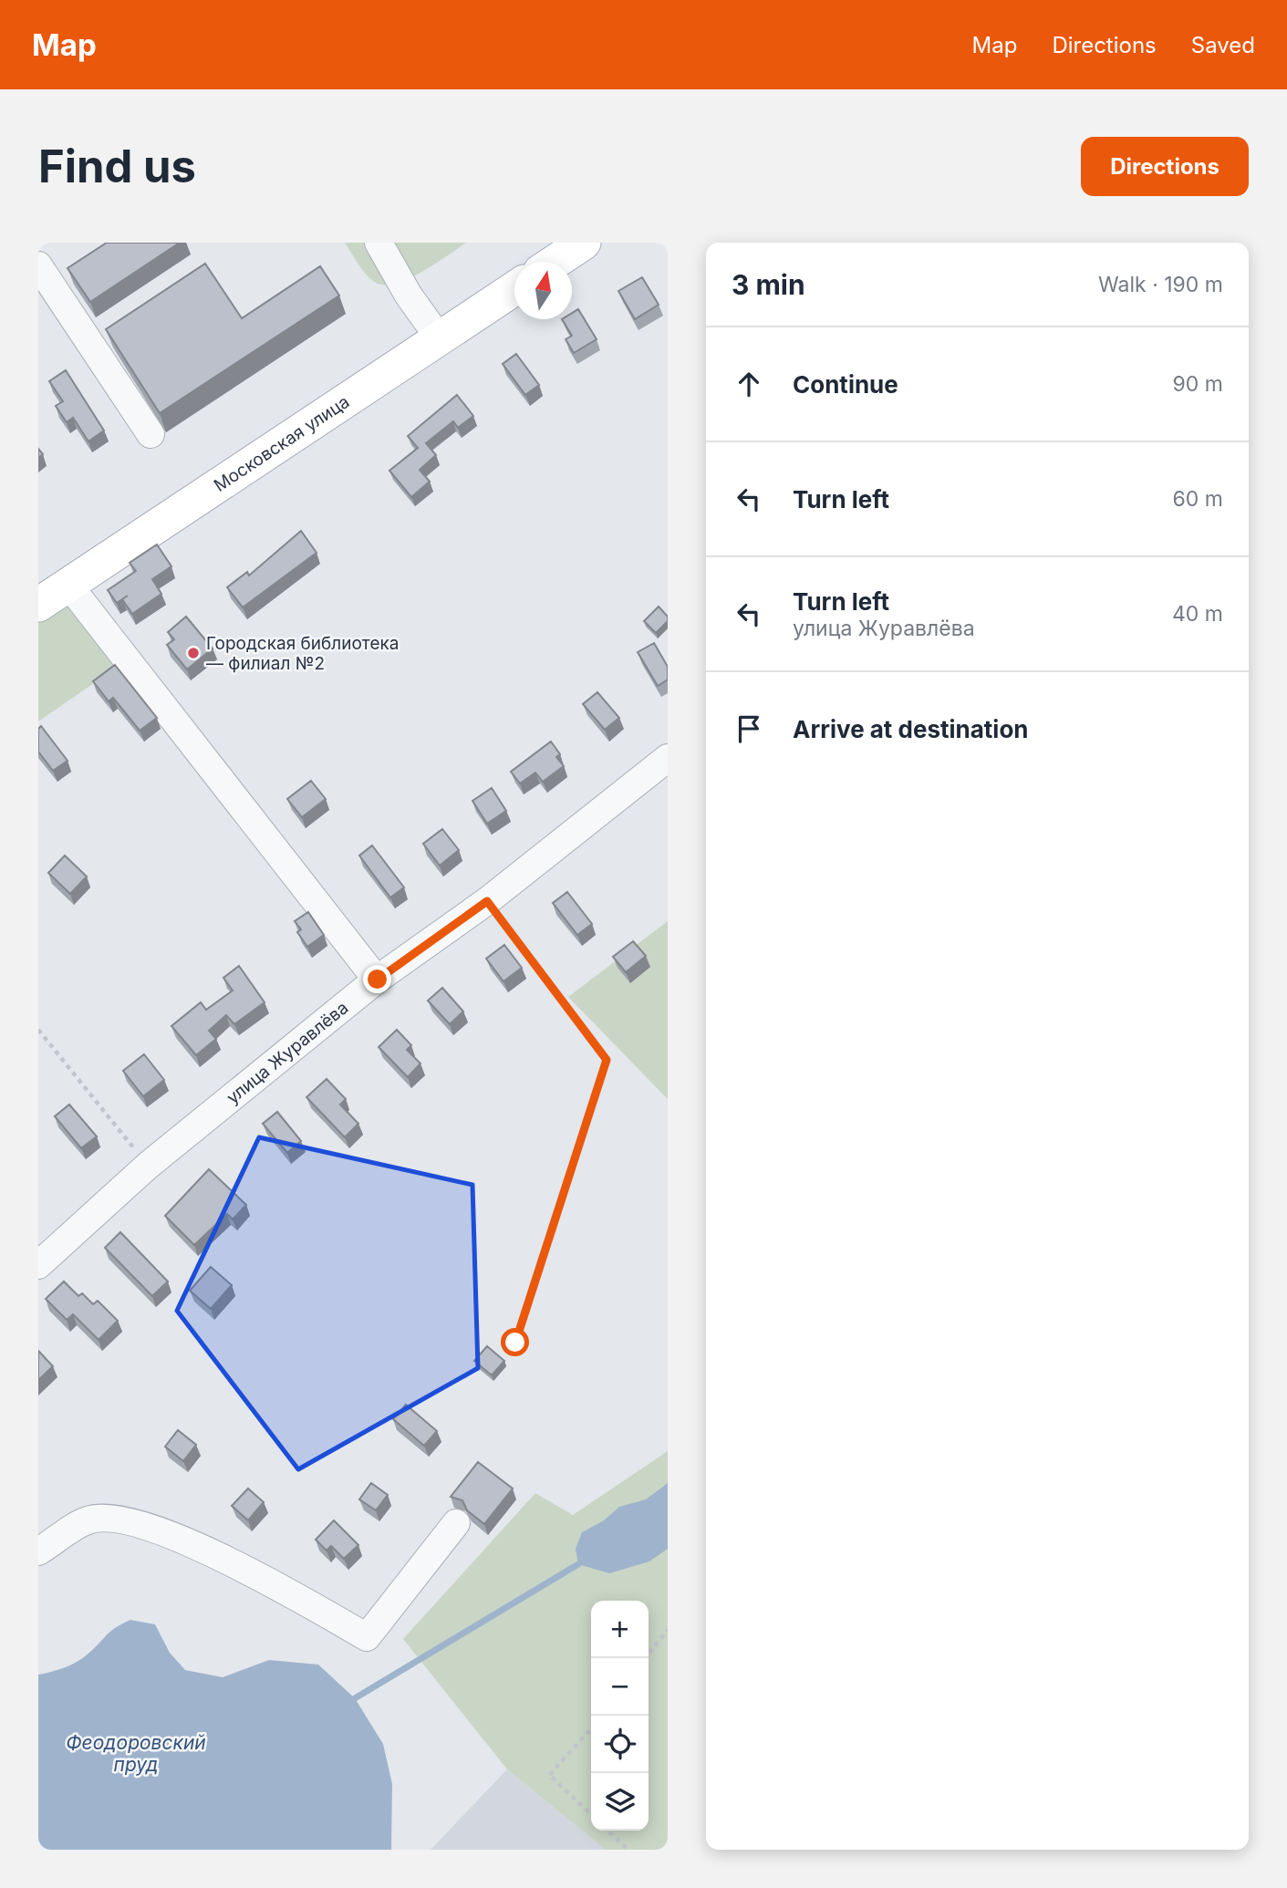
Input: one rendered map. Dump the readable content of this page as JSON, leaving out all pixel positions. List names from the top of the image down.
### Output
{
  "streets": {
    "main road": ["Московская улица"],
    "street": ["улица Журавлёва"]
  },
  "water": ["Феодоровский пруд"],
  "places": ["Городская библиотека — филиал №2"],
  "north": "top",
  "page": {
    "header": "Map",
    "nav": ["Map", "Directions", "Saved"],
    "buttons": "Directions",
    "title": "Find us",
    "heading": ["3 min", "Walk · 190 m"],
    "list": [
      ["Continue", "90 m"],
      ["Turn left", "60 m"],
      ["Turn left", "улица Журавлёва", "40 m"],
      "Arrive at destination"
    ],
    "map_buttons": ["+", "−"]
  }
}
